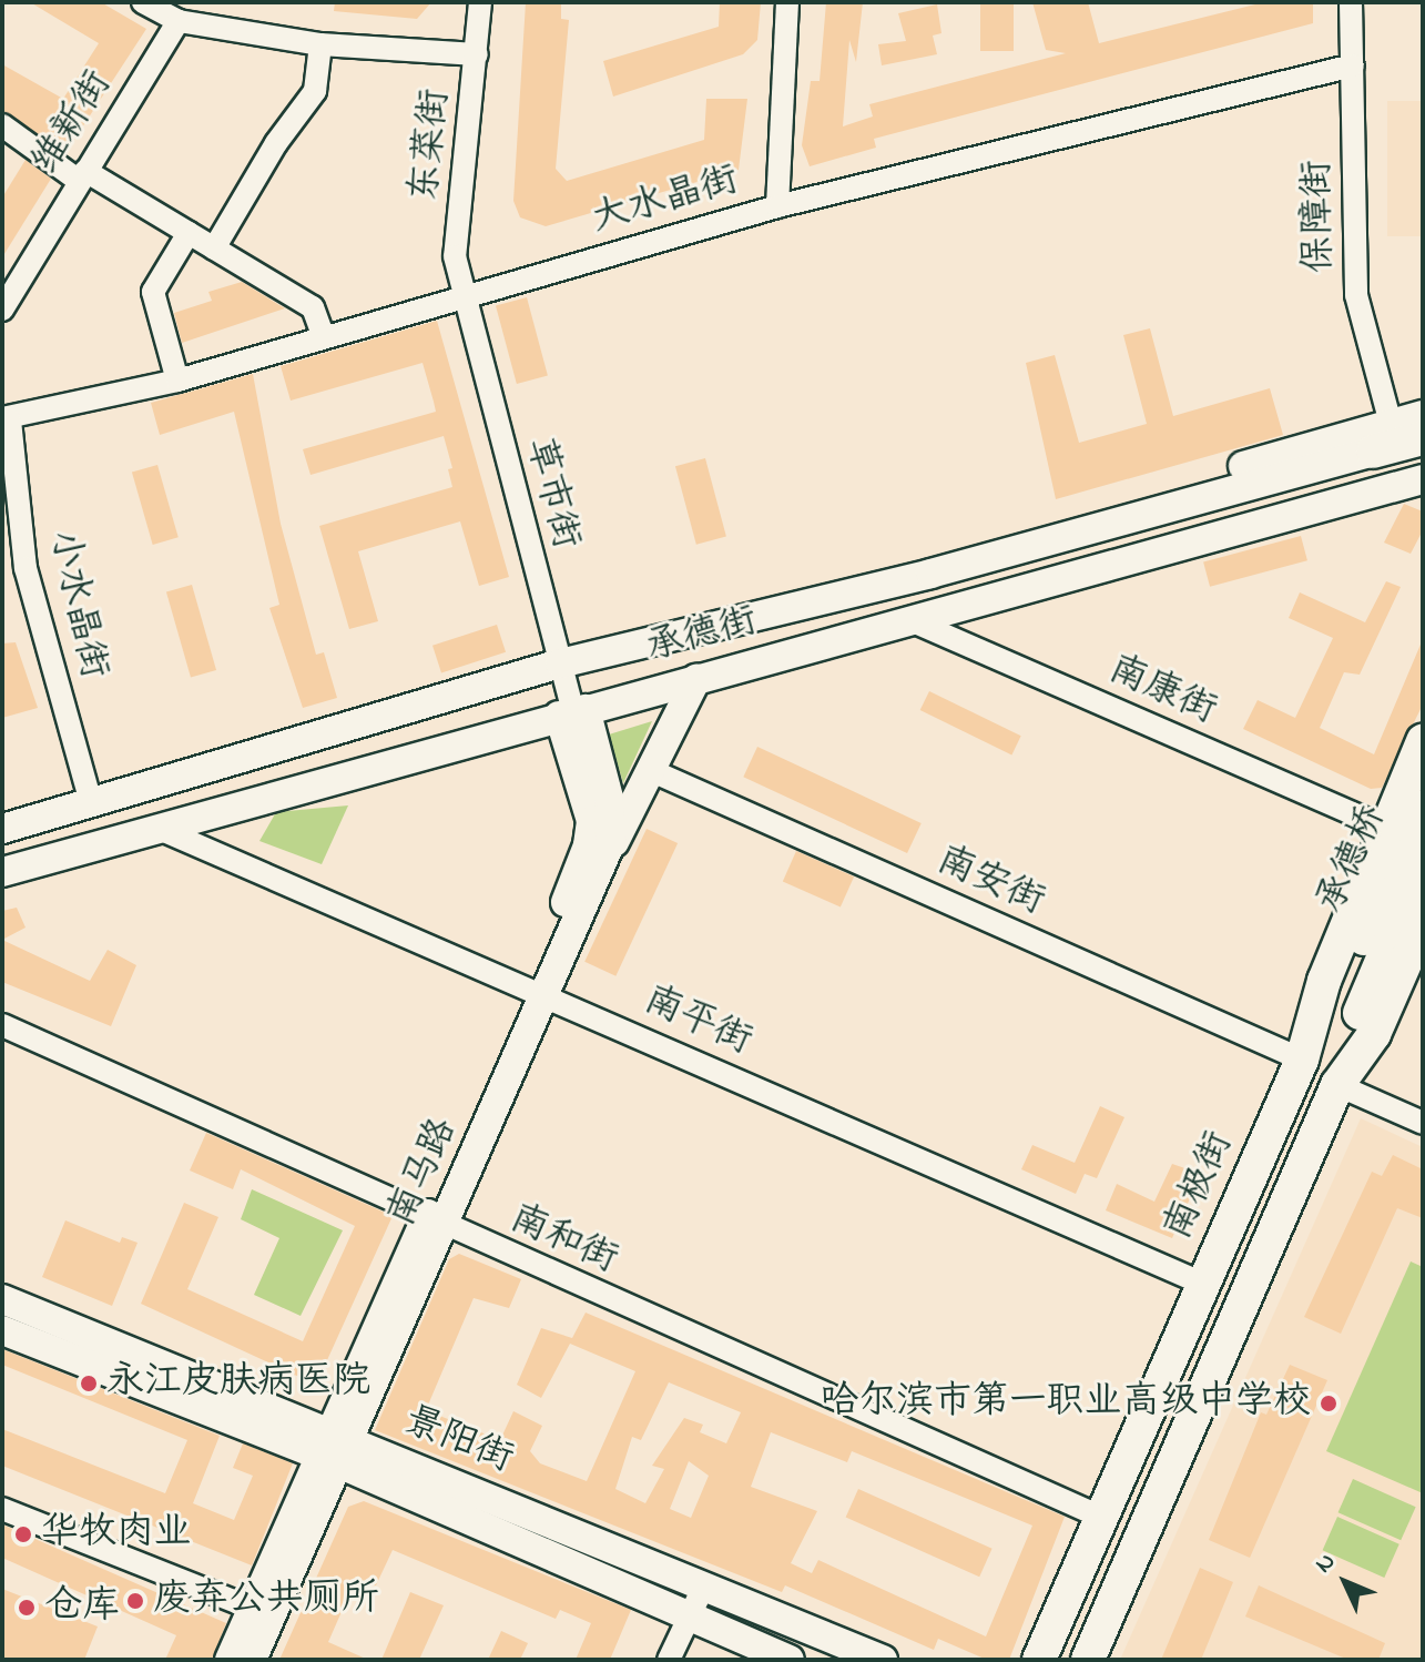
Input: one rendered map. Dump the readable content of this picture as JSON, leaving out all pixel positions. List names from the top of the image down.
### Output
{
  "streets": {
    "highway": ["承德桥", "南极街"],
    "main road": ["承德街", "南马路", "景阳街"],
    "street": [
      "维新街",
      "东菜街",
      "大水晶街",
      "保障街",
      "草市街",
      "小水晶街",
      "南康街",
      "南安街",
      "南平街",
      "南和街"
    ]
  },
  "crossings": [
    ["东菜街", "大水晶街"],
    ["东菜街", "草市街"],
    ["大水晶街", "保障街"],
    ["大水晶街", "草市街"],
    ["大水晶街", "小水晶街"],
    ["草市街", "承德街"],
    ["草市街", "南马路"],
    ["承德街", "南康街"],
    ["承德街", "南平街"],
    ["承德街", "南马路"],
    ["南康街", "南极街"],
    ["南安街", "南极街"],
    ["南平街", "南马路"],
    ["南平街", "南极街"],
    ["南马路", "南和街"],
    ["南马路", "景阳街"],
    ["南极街", "南和街"]
  ],
  "places": [
    "永江皮肤病医院",
    "哈尔滨市第一职业高级中学校",
    "华牧肉业",
    "废弃公共厕所",
    "仓库"
  ],
  "north": "top left"
}
